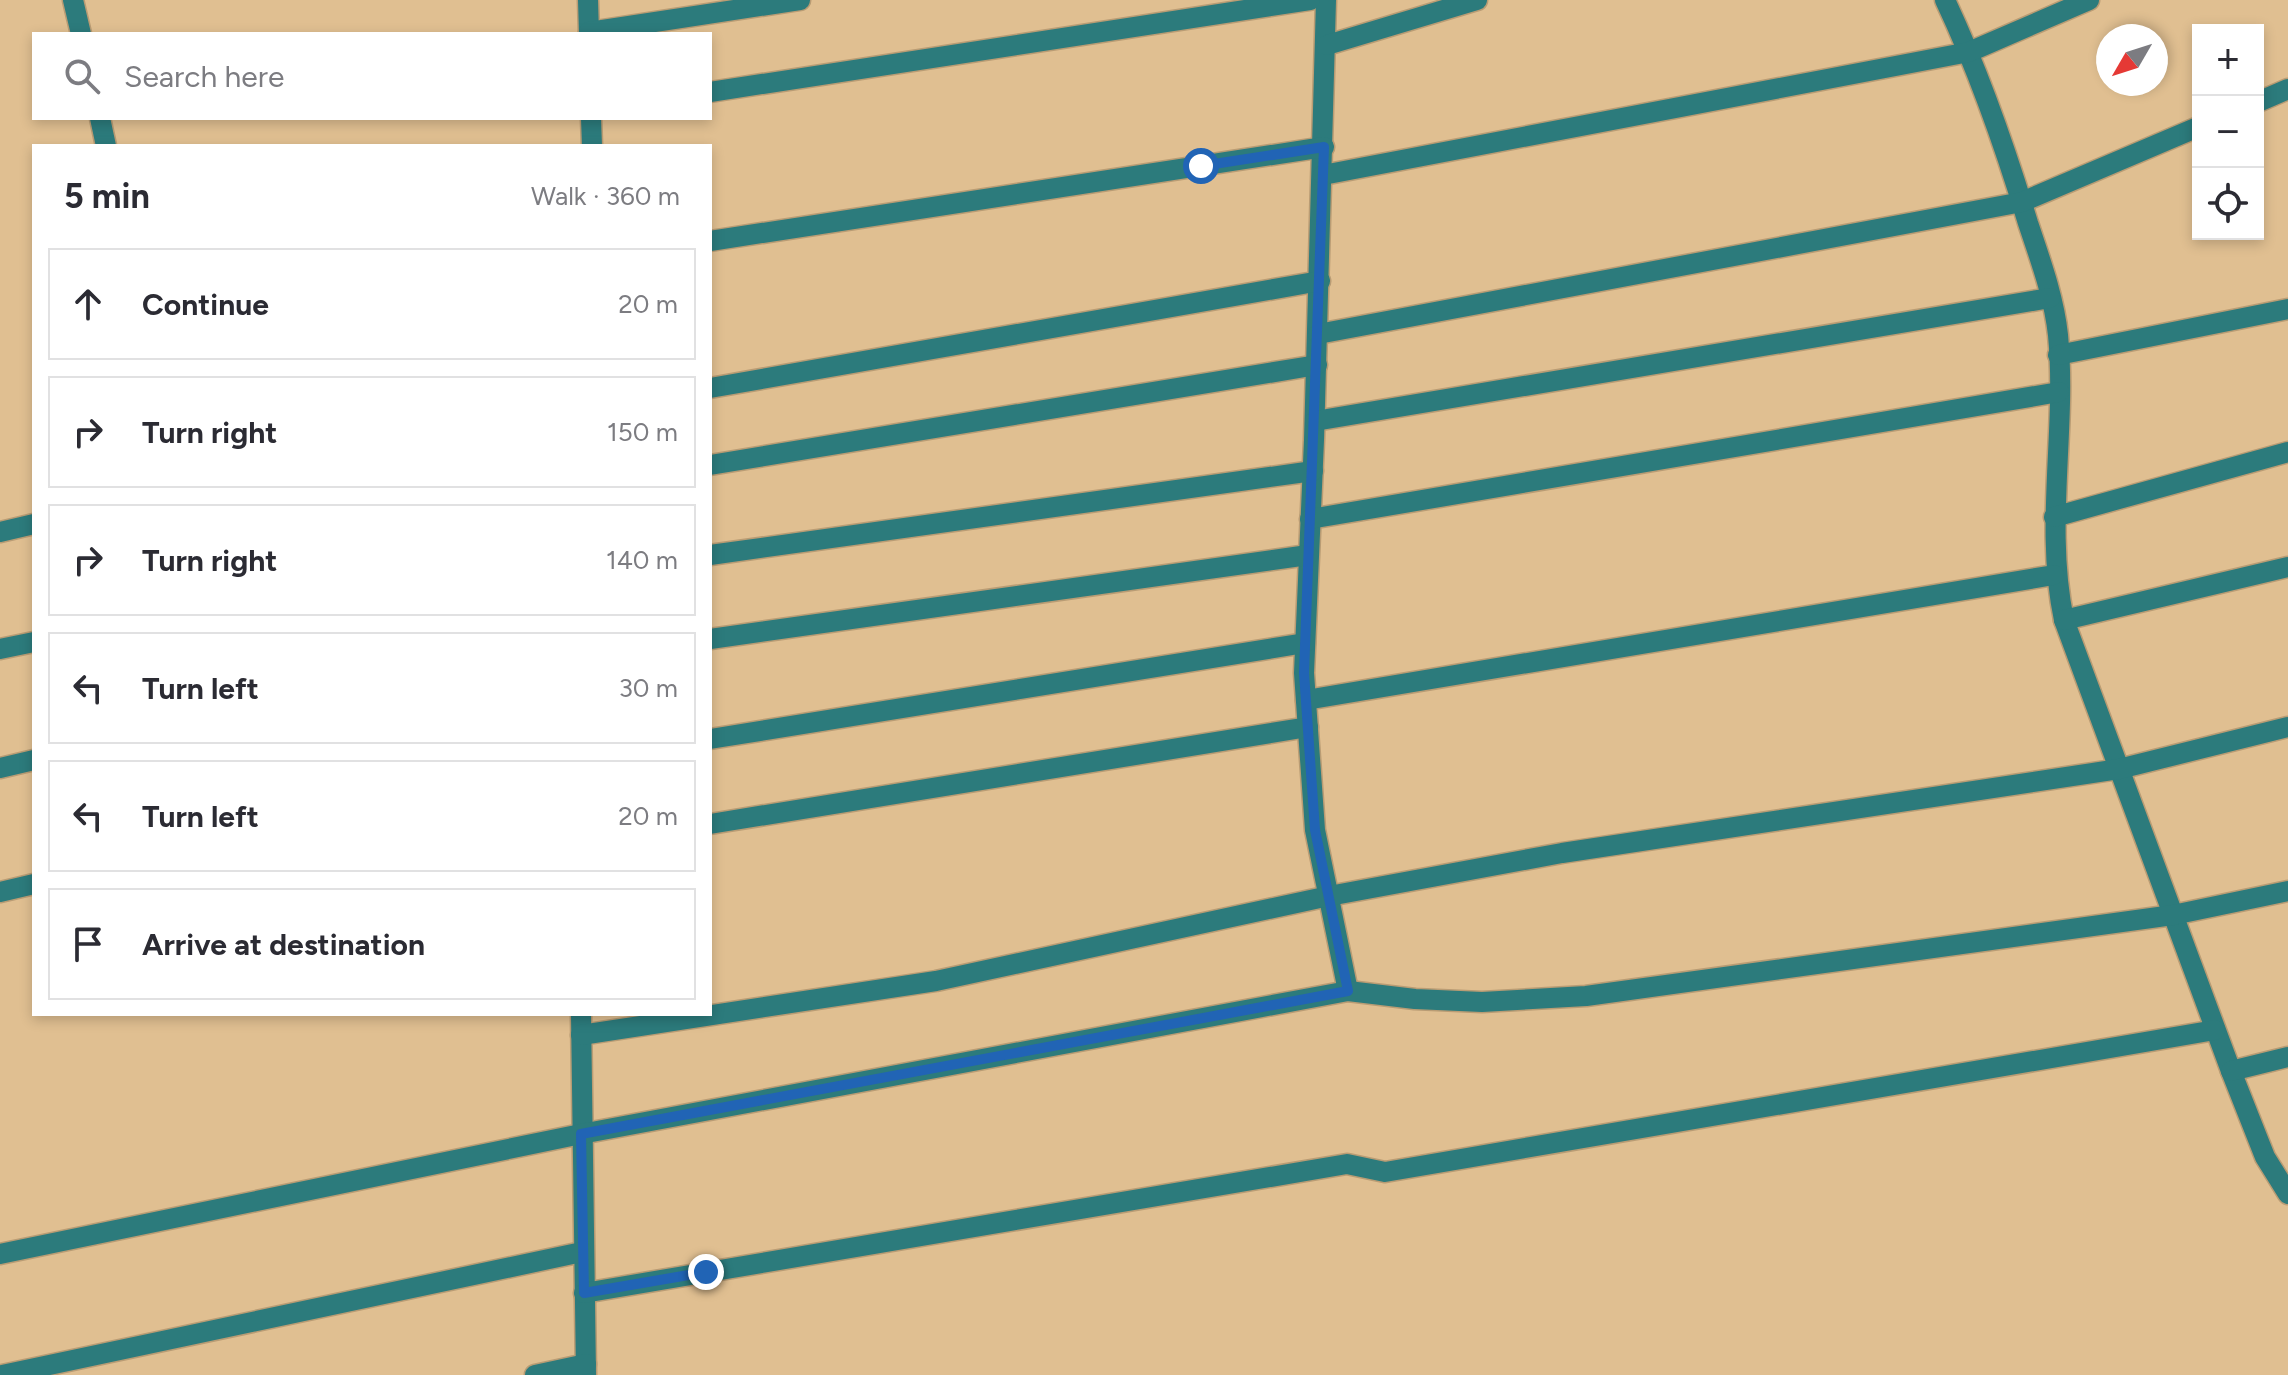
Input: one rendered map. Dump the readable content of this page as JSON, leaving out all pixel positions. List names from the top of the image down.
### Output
{
  "north": "bottom left",
  "page": {
    "map_buttons": ["+", "−"],
    "search": "Search here",
    "heading": ["5 min", "Walk · 360 m"],
    "list": [
      ["Continue", "20 m"],
      ["Turn right", "150 m"],
      ["Turn right", "140 m"],
      ["Turn left", "30 m"],
      ["Turn left", "20 m"],
      "Arrive at destination"
    ]
  }
}
